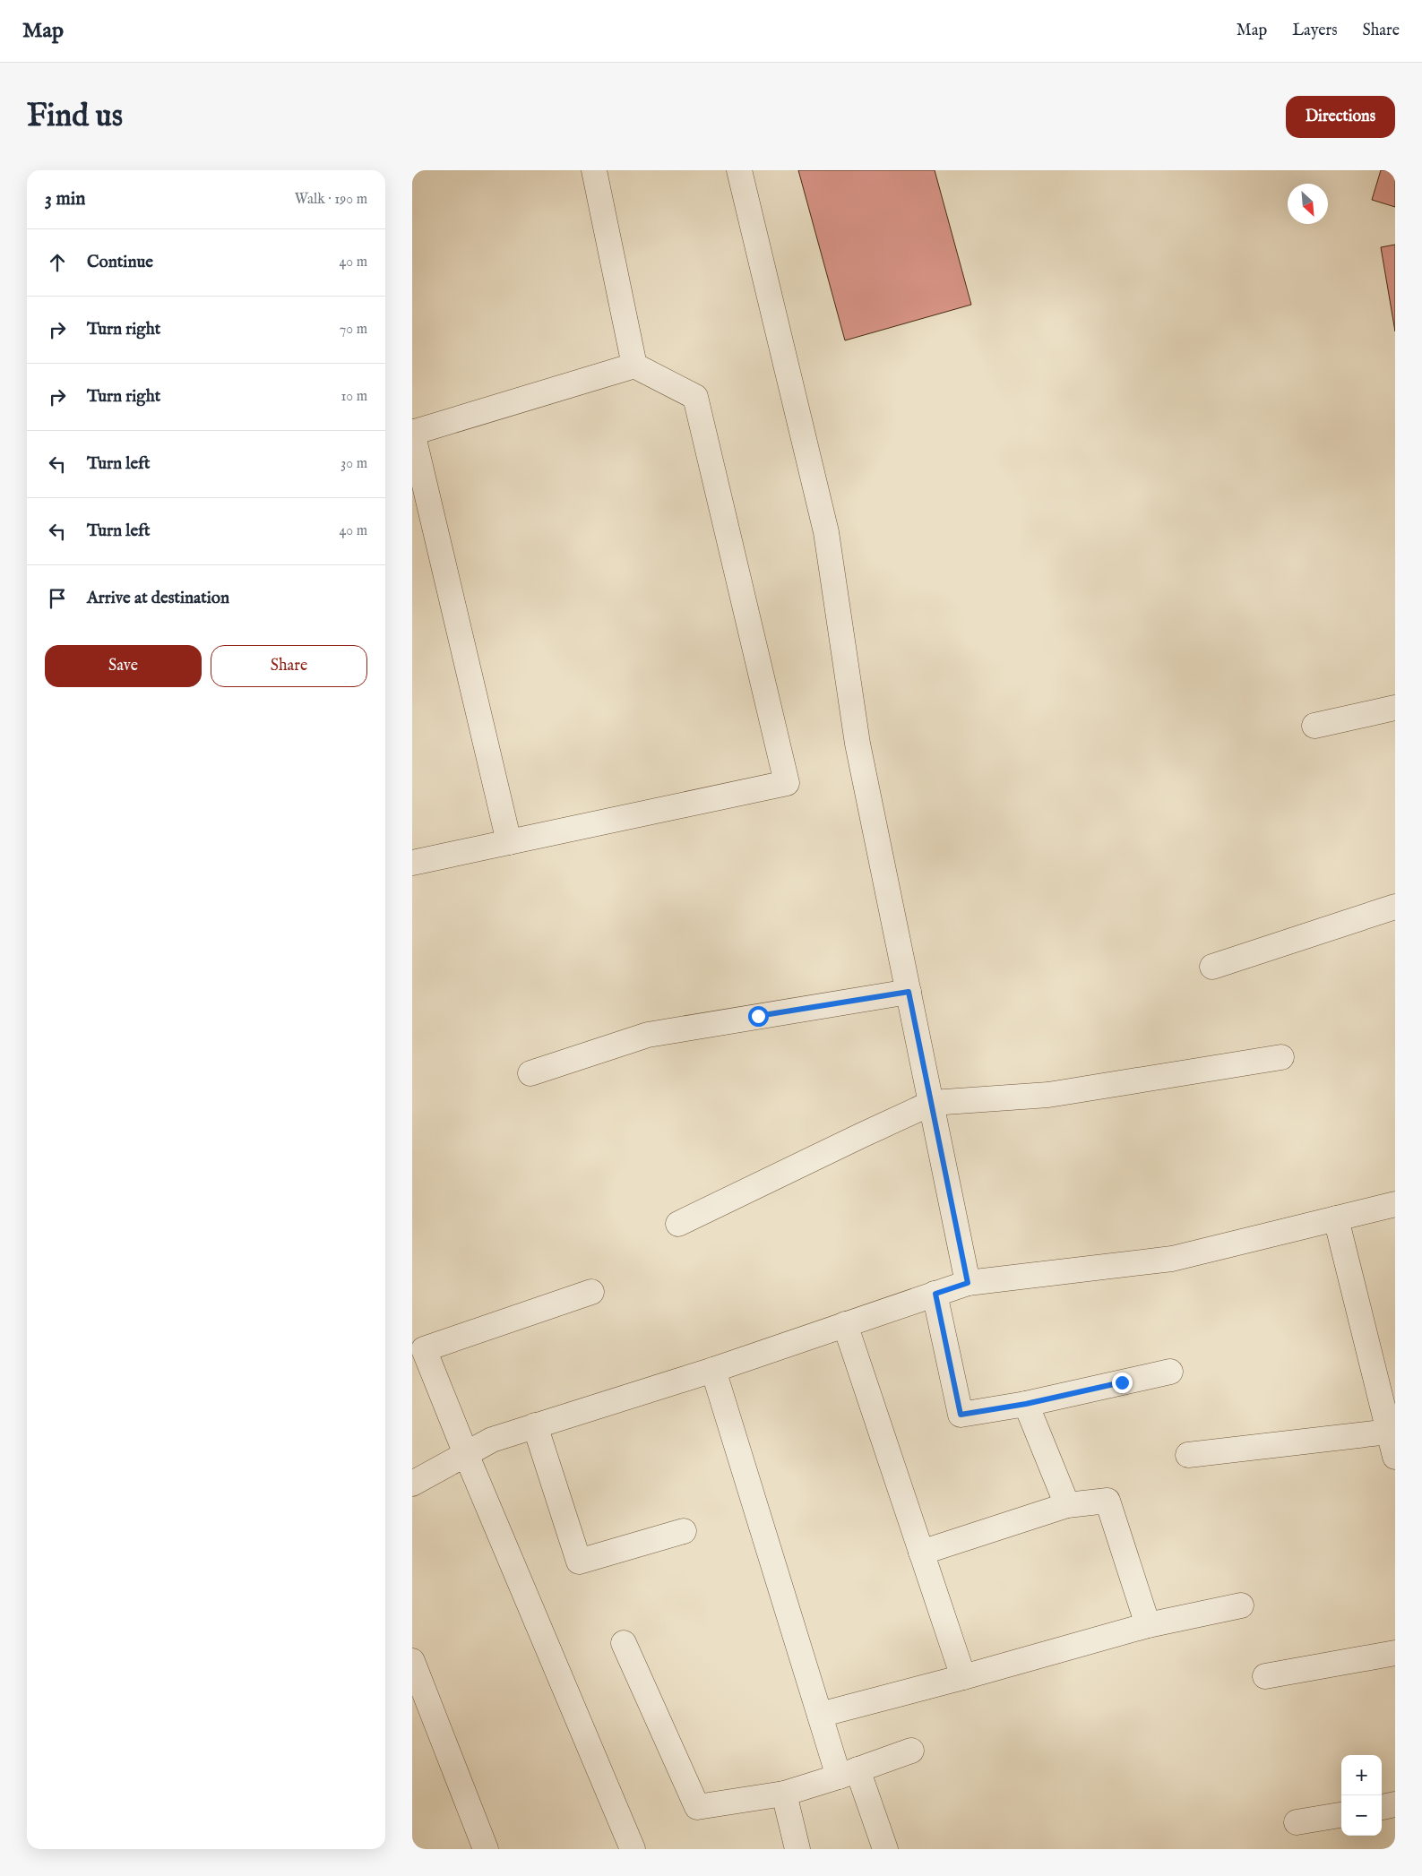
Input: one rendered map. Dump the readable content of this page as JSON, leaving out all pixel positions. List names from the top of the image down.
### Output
{
  "north": "bottom right",
  "page": {
    "header": "Map",
    "nav": ["Map", "Layers", "Share"],
    "buttons": [
      "Directions",
      ["Save", "Share"]
    ],
    "title": "Find us",
    "heading": ["3 min", "Walk · 190 m"],
    "list": [
      ["Continue", "40 m"],
      ["Turn right", "70 m"],
      ["Turn right", "10 m"],
      ["Turn left", "30 m"],
      ["Turn left", "40 m"],
      "Arrive at destination"
    ],
    "map_buttons": ["+", "−"]
  }
}
